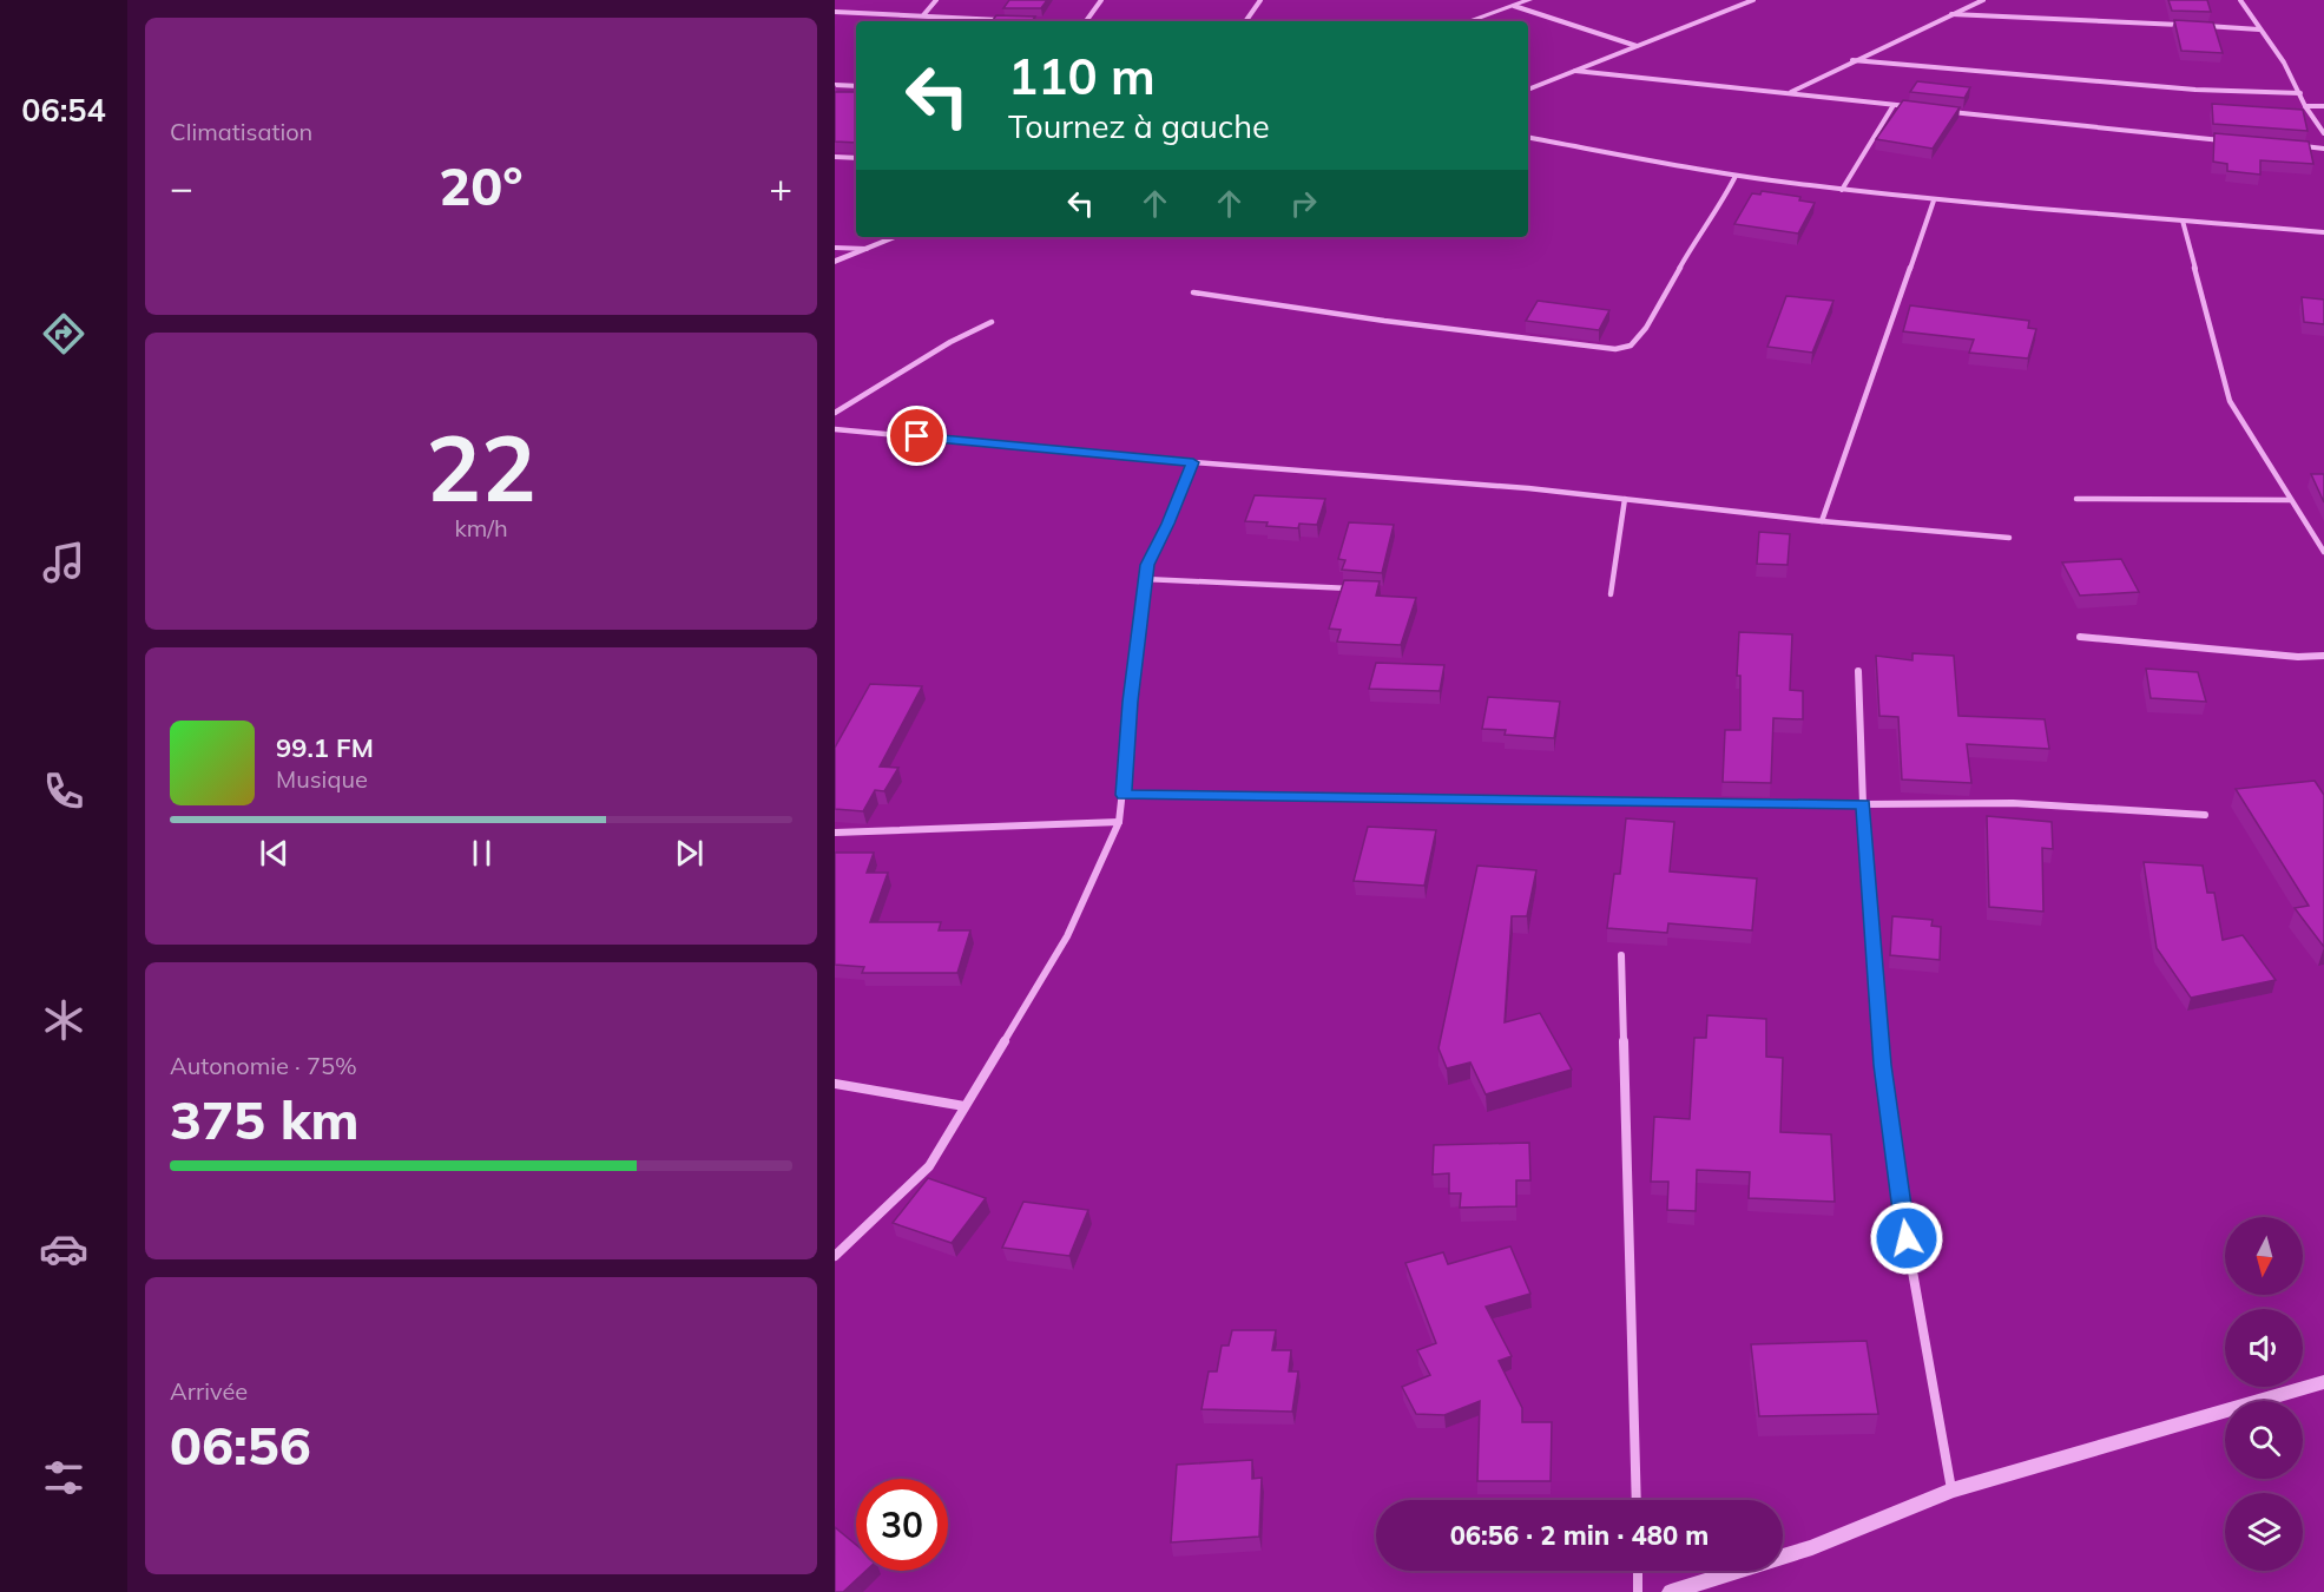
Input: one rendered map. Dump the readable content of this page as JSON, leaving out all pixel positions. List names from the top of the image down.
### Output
{
  "north": "bottom",
  "page": {
    "tabs": "06:54",
    "tile": [
      "Climatisation",
      ["22", "km/h"],
      ["Autonomie · 75%", "375 km"],
      ["Arrivée", "06:56"]
    ],
    "turn": ["110 m", "Tournez à gauche"],
    "heat": ["−", "20°", "+"],
    "song": ["99.1 FM", "Musique"],
    "limit": "30",
    "trip": "06:56 · 2 min · 480 m"
  }
}
